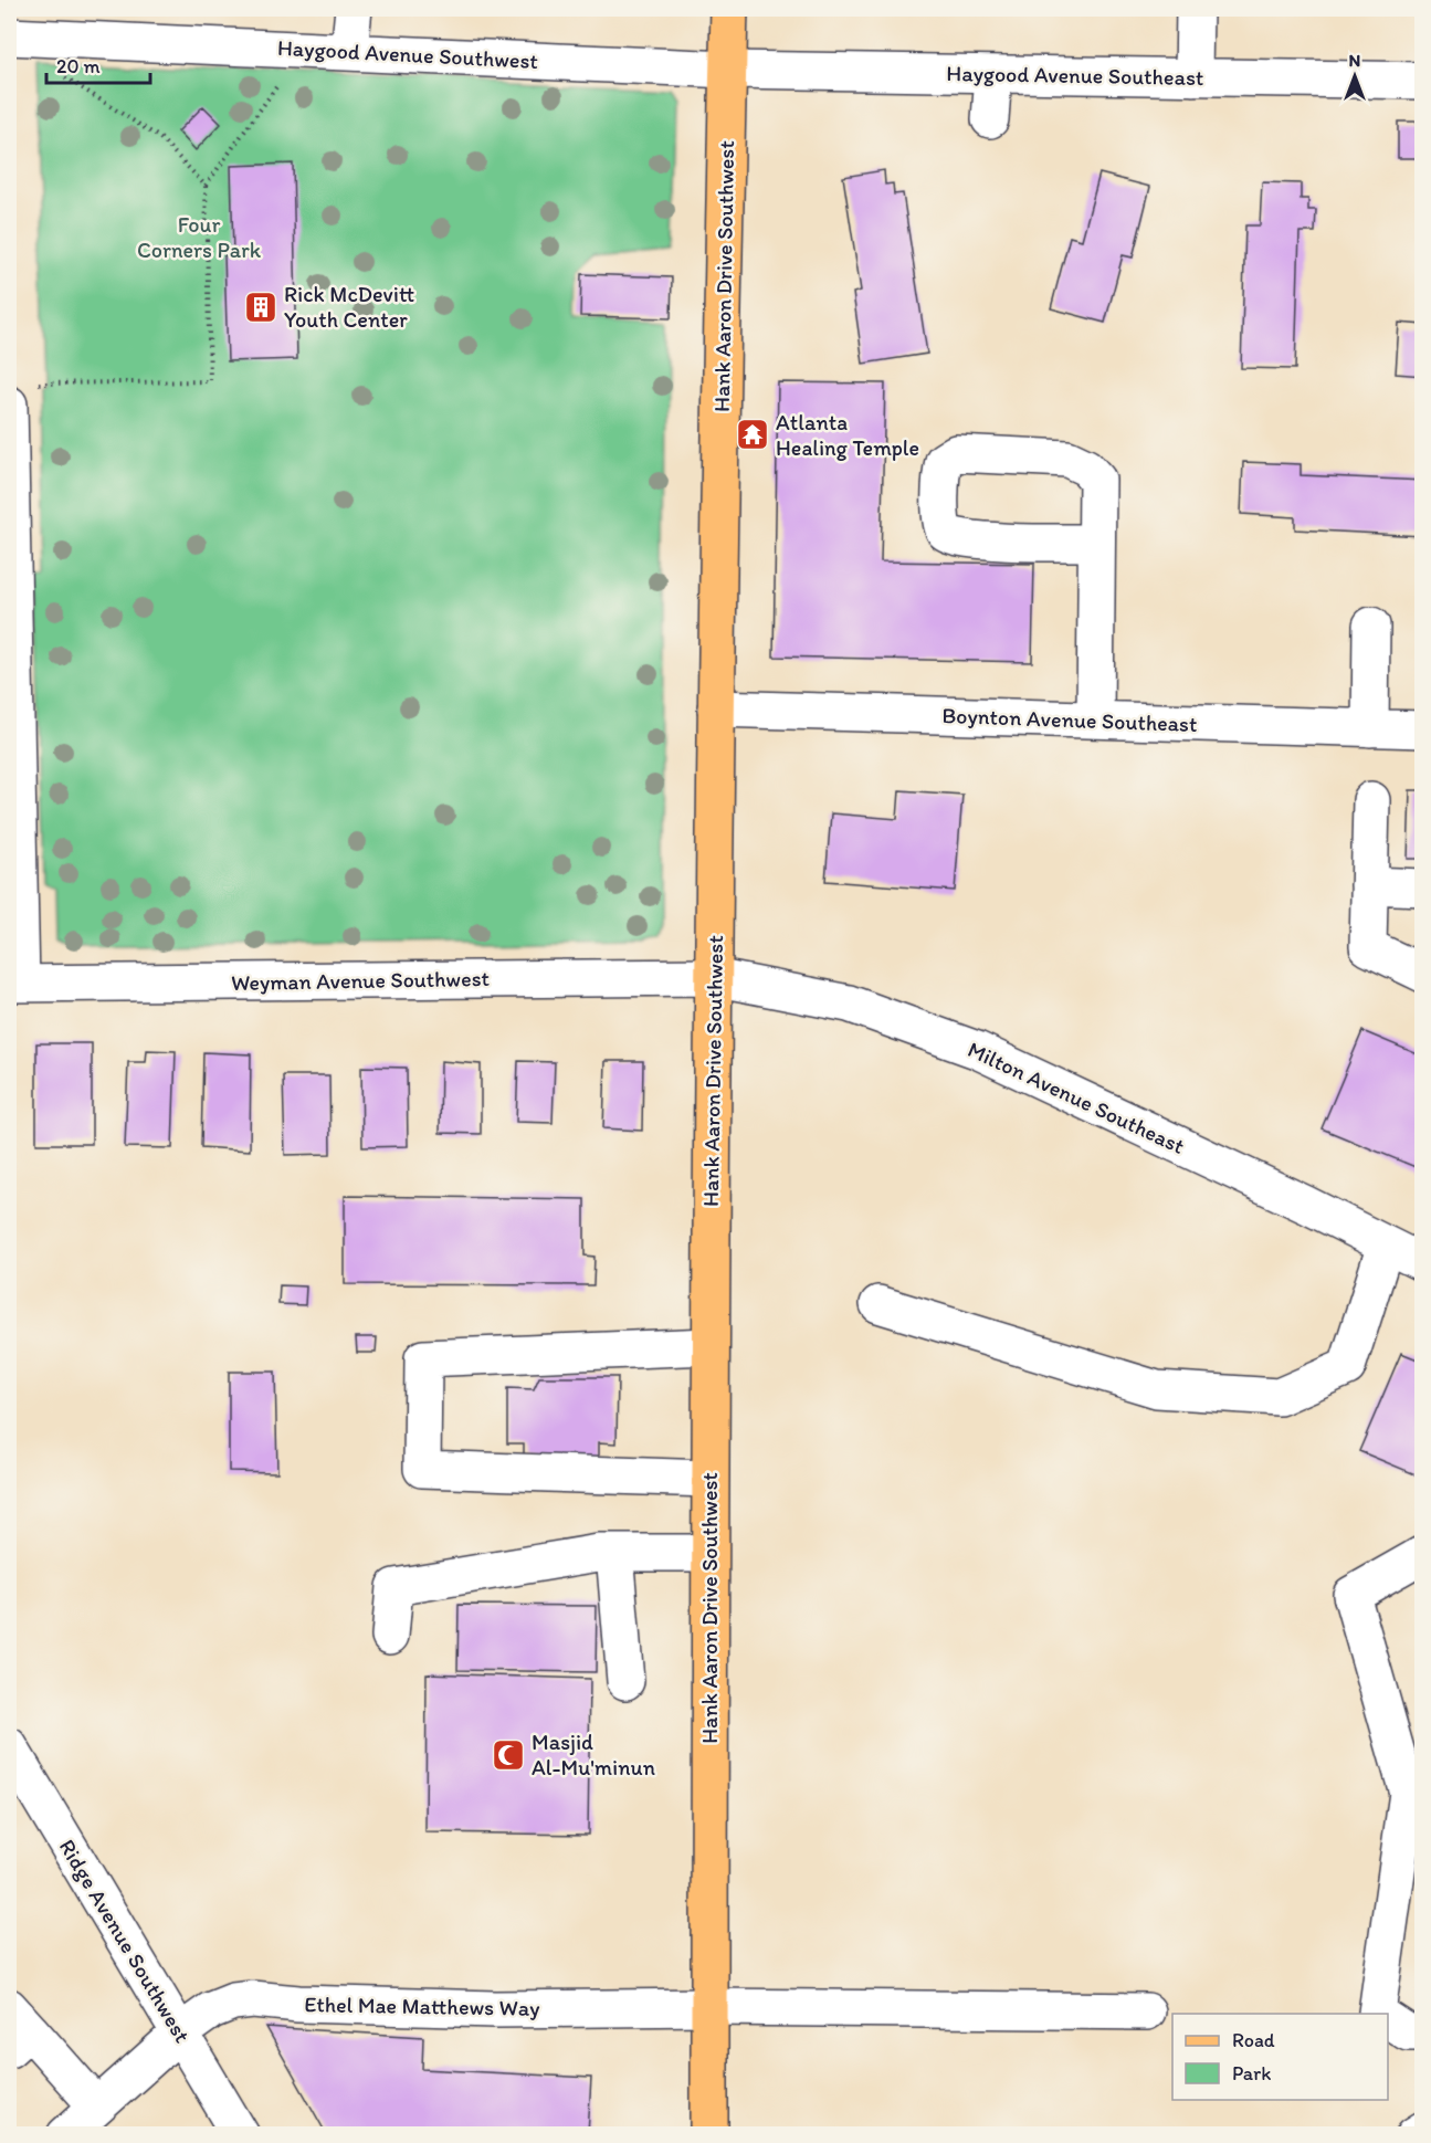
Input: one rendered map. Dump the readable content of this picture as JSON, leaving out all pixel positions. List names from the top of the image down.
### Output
{
  "streets": {
    "main road": ["Hank Aaron Drive Southwest"],
    "street": [
      "Haygood Avenue Southwest",
      "Haygood Avenue Southeast",
      "Boynton Avenue Southeast",
      "Weyman Avenue Southwest",
      "Milton Avenue Southeast",
      "Ridge Avenue Southwest",
      "Ethel Mae Matthews Way"
    ]
  },
  "crossings": [
    ["Haygood Avenue Southwest", "Haygood Avenue Southeast"],
    ["Haygood Avenue Southwest", "Hank Aaron Drive Southwest"],
    ["Haygood Avenue Southeast", "Hank Aaron Drive Southwest"],
    ["Hank Aaron Drive Southwest", "Boynton Avenue Southeast"],
    ["Hank Aaron Drive Southwest", "Weyman Avenue Southwest"],
    ["Hank Aaron Drive Southwest", "Milton Avenue Southeast"],
    ["Hank Aaron Drive Southwest", "Ethel Mae Matthews Way"],
    ["Weyman Avenue Southwest", "Milton Avenue Southeast"],
    ["Ridge Avenue Southwest", "Ethel Mae Matthews Way"]
  ],
  "parks": ["Four Corners Park"],
  "places": {
    "building": ["Rick McDevitt Youth Center"],
    "temple": ["Atlanta Healing Temple"],
    "mosque": ["Masjid Al-Mu'minun"]
  },
  "legend": ["Road", "Park"],
  "scale_bar": "20 m",
  "north": "top"
}
